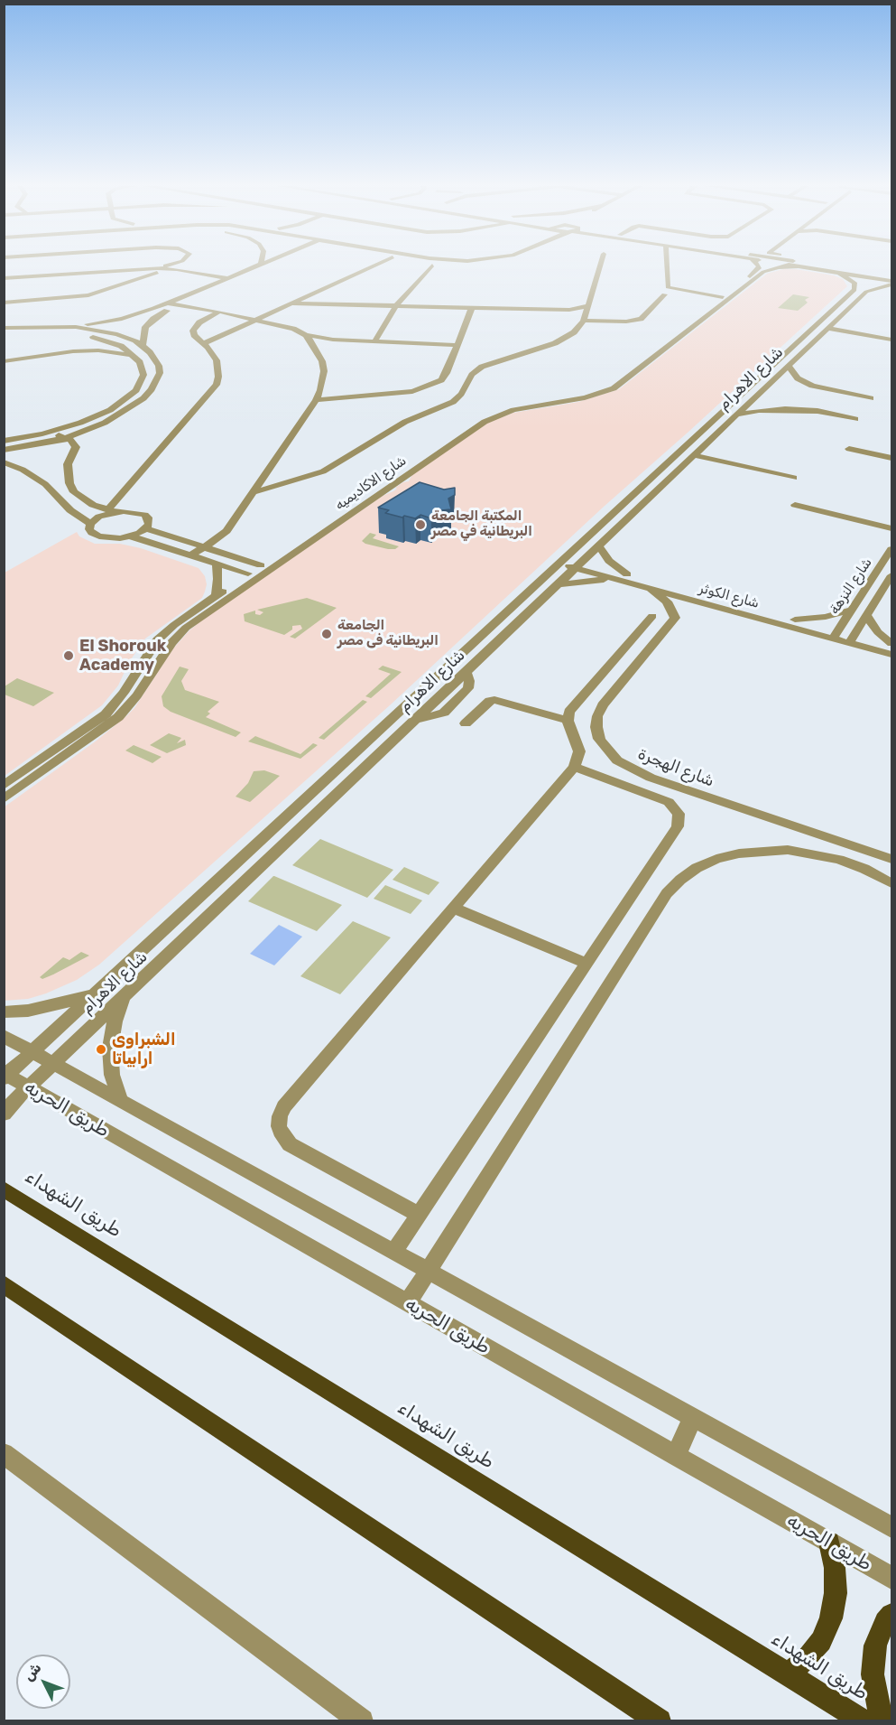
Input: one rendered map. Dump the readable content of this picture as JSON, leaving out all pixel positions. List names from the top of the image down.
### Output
{
  "streets": {
    "main road": ["طريق الشهداء"],
    "street": [
      "شارع الاهرام",
      "شارع الاكاديميه",
      "شارع النزهة",
      "شارع الكوثر",
      "شارع الهجرة",
      "طريق الحريه"
    ]
  },
  "crossings": [
    ["شارع الاهرام", "شارع الكوثر"],
    ["شارع الاهرام", "طريق الحريه"],
    ["شارع النزهة", "شارع الكوثر"],
    ["شارع الكوثر", "شارع الهجرة"]
  ],
  "places": [
    "المكتبة الجامعة البريطانية في مصر",
    "الجامعة البريطانية فى مصر",
    "El Shorouk Academy",
    "الشبراوى ارابياتا"
  ],
  "north": "top left"
}
